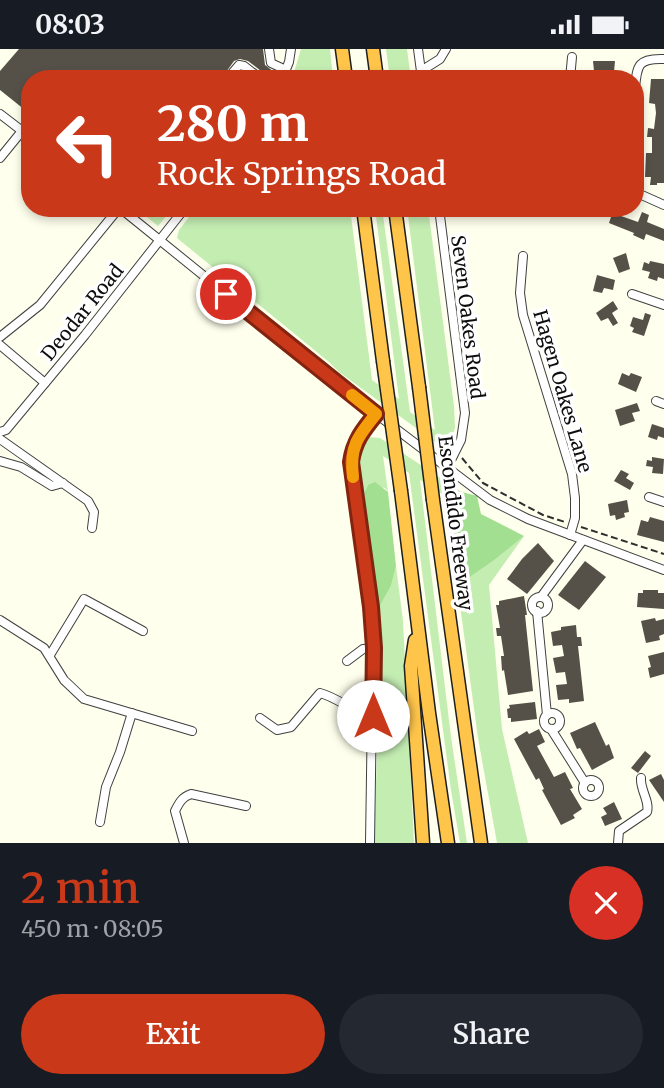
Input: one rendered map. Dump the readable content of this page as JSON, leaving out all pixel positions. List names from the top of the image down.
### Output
{
  "streets": {
    "highway": ["Escondido Freeway"],
    "street": ["Deodar Road", "Seven Oakes Road", "Hagen Oakes Lane"]
  },
  "page": {
    "status": "08:03",
    "turn": ["280 m", "Rock Springs Road"],
    "heading": ["2 min", "450 m · 08:05"],
    "buttons": ["Exit", "Share"]
  }
}
